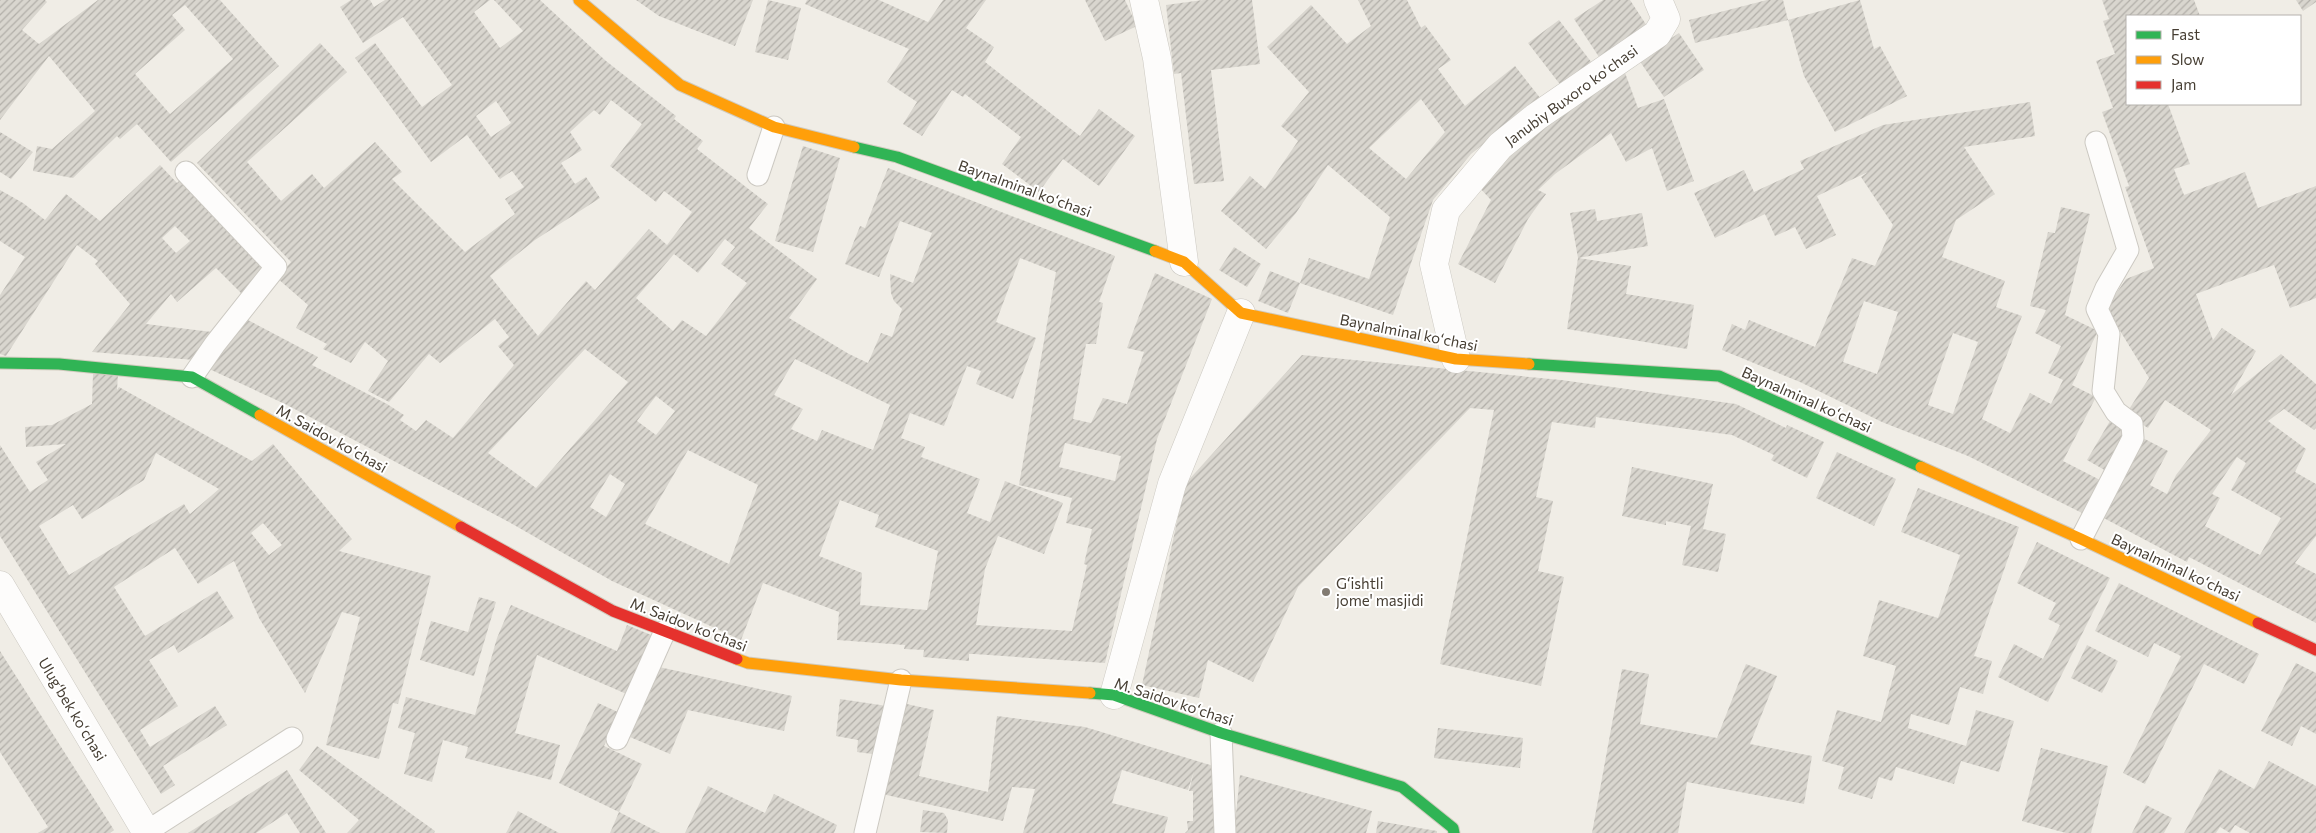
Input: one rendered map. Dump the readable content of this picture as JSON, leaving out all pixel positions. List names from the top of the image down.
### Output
{
  "streets": {
    "street": [
      "Janubiy Buxoro koʻchasi",
      "Baynalminal koʻchasi",
      "M. Saidov koʻchasi",
      "Ulugʻbek koʻchasi"
    ]
  },
  "crossings": [
    ["Janubiy Buxoro koʻchasi", "Baynalminal koʻchasi"]
  ],
  "places": ["Gʻishtli jome' masjidi"],
  "legend": ["Fast", "Slow", "Jam"]
}
